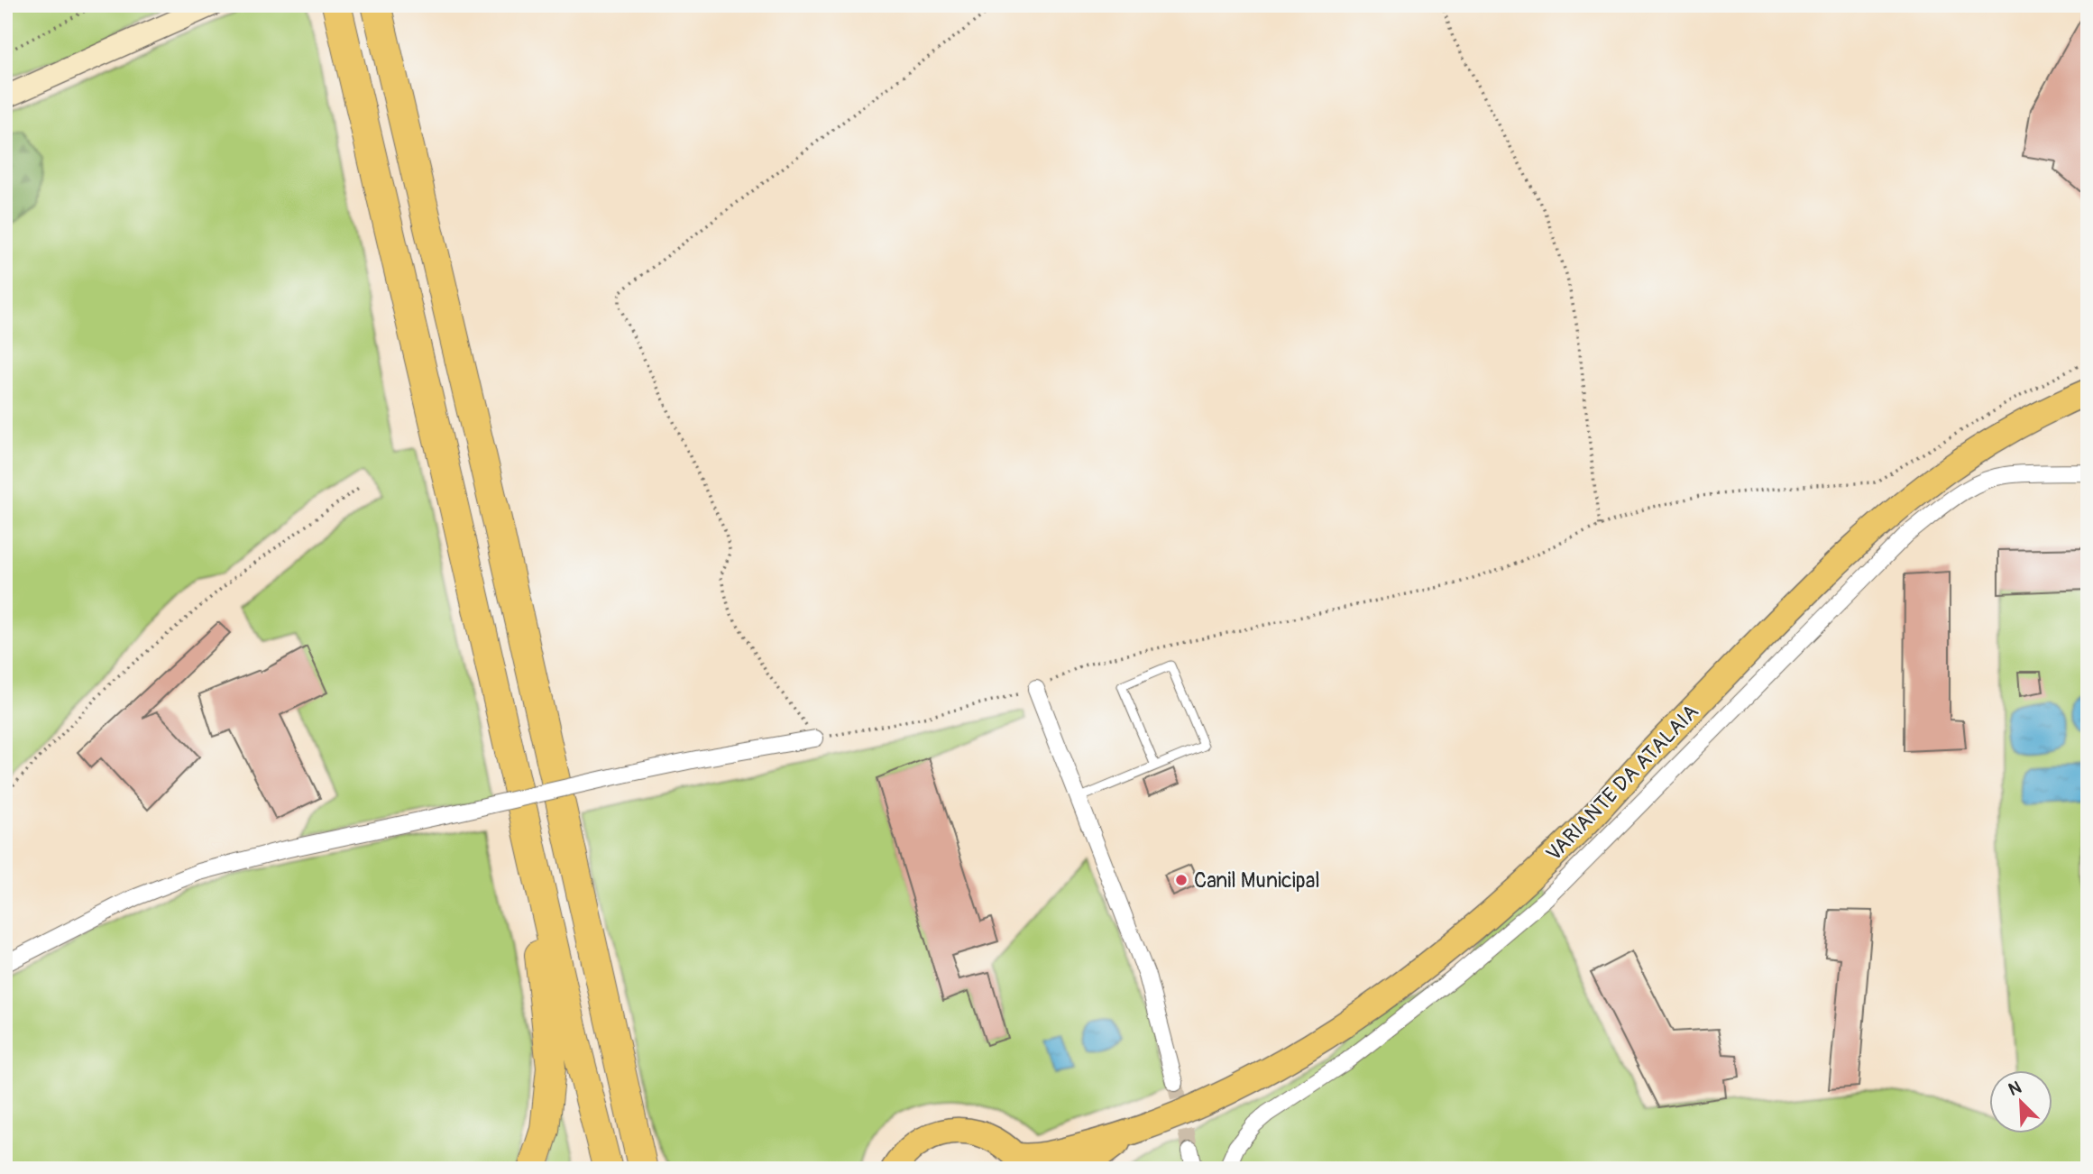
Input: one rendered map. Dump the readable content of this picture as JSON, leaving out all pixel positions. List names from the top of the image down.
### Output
{
  "streets": {
    "main road": ["VARIANTE DA ATALAIA"]
  },
  "places": ["Canil Municipal"],
  "north": "top left"
}
